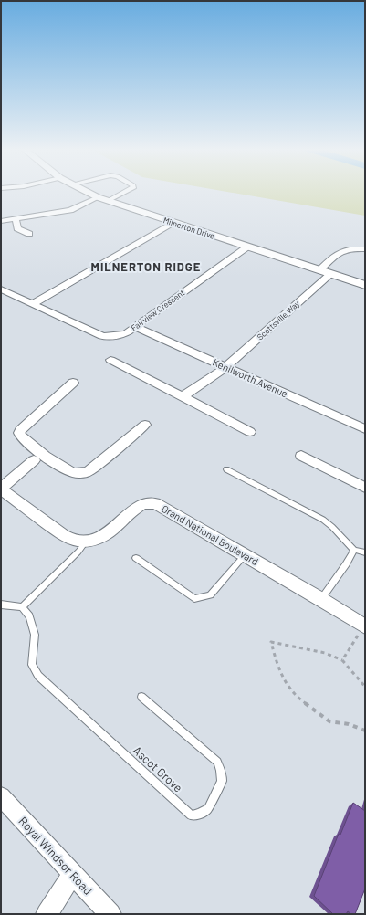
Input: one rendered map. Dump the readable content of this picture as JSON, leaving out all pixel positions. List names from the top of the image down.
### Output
{
  "streets": {
    "street": [
      "Milnerton Drive",
      "Fairview Crescent",
      "Scottsville Way",
      "Kenilworth Avenue",
      "Grand National Boulevard",
      "Royal Windsor Road"
    ],
    "lane": ["Ascot Grove"]
  },
  "crossings": [
    ["Milnerton Drive", "Fairview Crescent"],
    ["Milnerton Drive", "Scottsville Way"],
    ["Fairview Crescent", "Kenilworth Avenue"],
    ["Scottsville Way", "Kenilworth Avenue"]
  ],
  "districts": ["MILNERTON RIDGE"]
}
